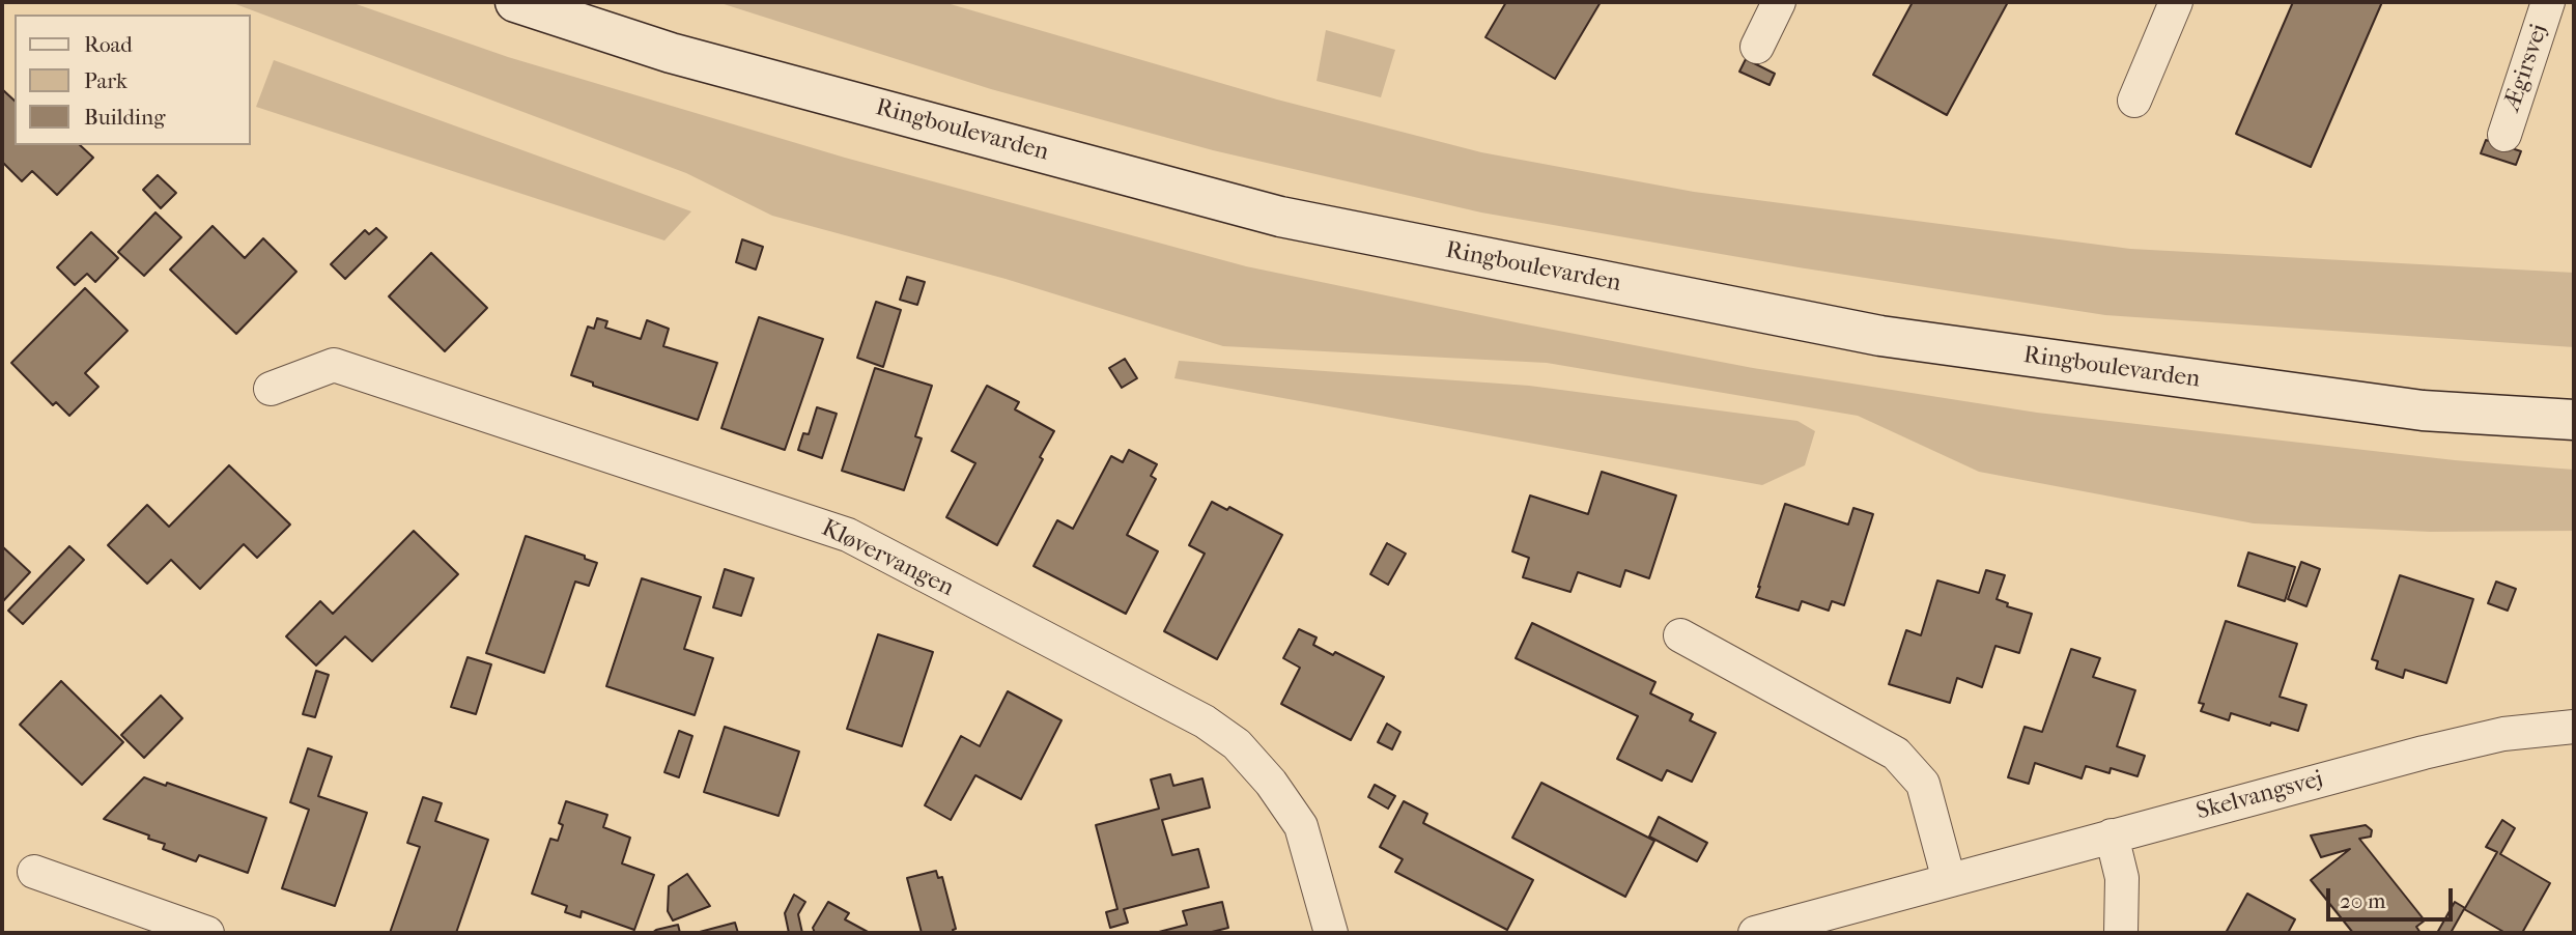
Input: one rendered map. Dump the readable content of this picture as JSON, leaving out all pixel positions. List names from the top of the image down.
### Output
{
  "streets": {
    "main road": ["Ringboulevarden"],
    "street": ["Ægirsvej", "Kløvervangen", "Skelvangsvej"]
  },
  "legend": ["Road", "Park", "Building"],
  "scale_bar": "20 m"
}
